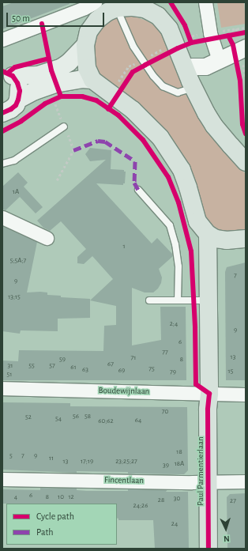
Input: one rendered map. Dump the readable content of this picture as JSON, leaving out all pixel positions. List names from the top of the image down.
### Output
{
  "streets": {
    "main road": ["Paul Parmentierlaan"],
    "street": ["Boudewijnlaan", "Fincentlaan"]
  },
  "crossings": [
    ["Boudewijnlaan", "Paul Parmentierlaan"],
    ["Paul Parmentierlaan", "Fincentlaan"]
  ],
  "house_numbers": [
    "1A",
    "1",
    "5;5A;7",
    "7",
    "9",
    "13;15",
    "2;4",
    "9",
    "6",
    "77",
    "13",
    "71",
    "59",
    "8",
    "67",
    "31",
    "55",
    "57",
    "61",
    "75",
    "63",
    "69",
    "15",
    "79",
    "51",
    "70",
    "56",
    "58",
    "52",
    "54",
    "64",
    "60;62",
    "18",
    "5",
    "7",
    "9",
    "11",
    "13",
    "17;19",
    "23;25;27",
    "18A",
    "39",
    "6",
    "4",
    "8",
    "10",
    "12",
    "30",
    "28",
    "27",
    "24;26",
    "24"
  ],
  "legend": ["Cycle path", "Path"],
  "scale_bar": "50 m",
  "north": "bottom"
}
